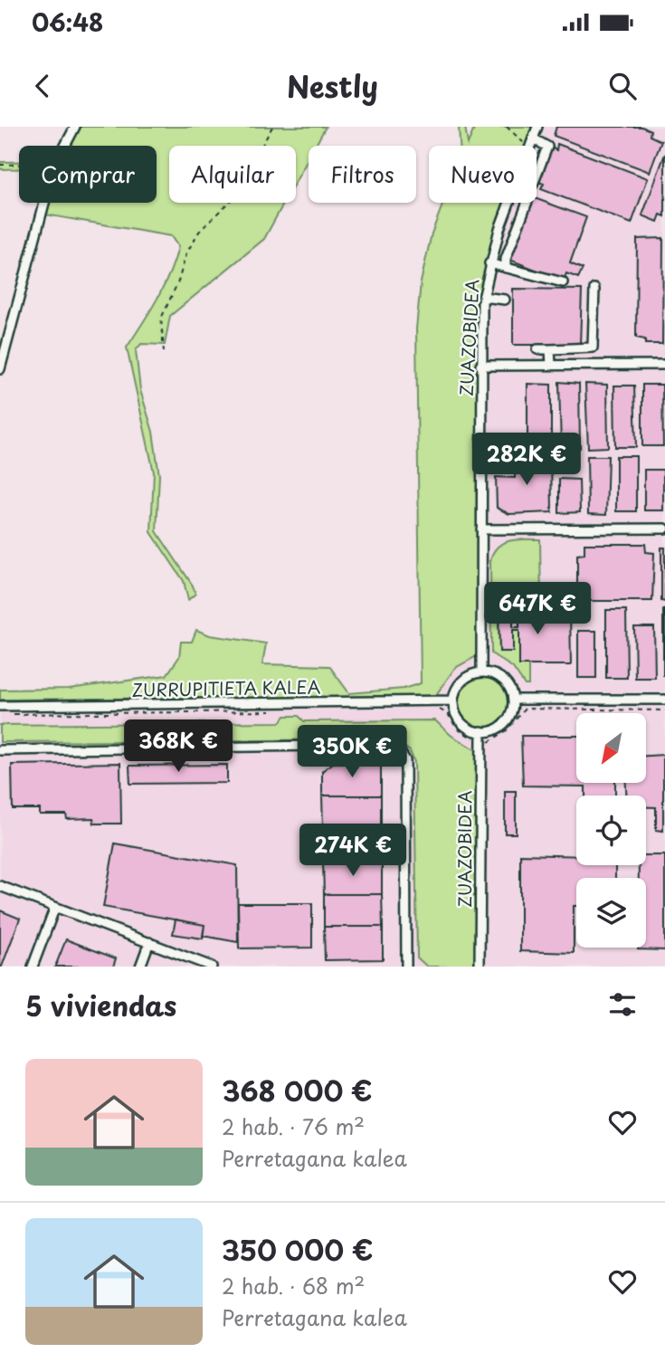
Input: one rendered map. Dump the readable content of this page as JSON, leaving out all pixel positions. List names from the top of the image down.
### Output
{
  "streets": {
    "street": ["ZUAZOBIDEA", "ZURRUPITIETA KALEA"]
  },
  "crossings": [
    ["ZUAZOBIDEA", "ZURRUPITIETA KALEA"]
  ],
  "north": "bottom left",
  "page": {
    "status": "06:48",
    "header": "Nestly",
    "chip": [
      "Comprar",
      "Alquilar",
      "Filtros",
      "Nuevo"
    ],
    "price": [
      "282K €",
      "647K €",
      "368K €",
      "350K €",
      "274K €"
    ],
    "heading": "5 viviendas",
    "list": [
      {
        "name": "368 000 €",
        "note": "2 hab. · 76 m² · Perretagana kalea"
      },
      {
        "name": "350 000 €",
        "note": "2 hab. · 68 m² · Perretagana kalea"
      }
    ]
  }
}
